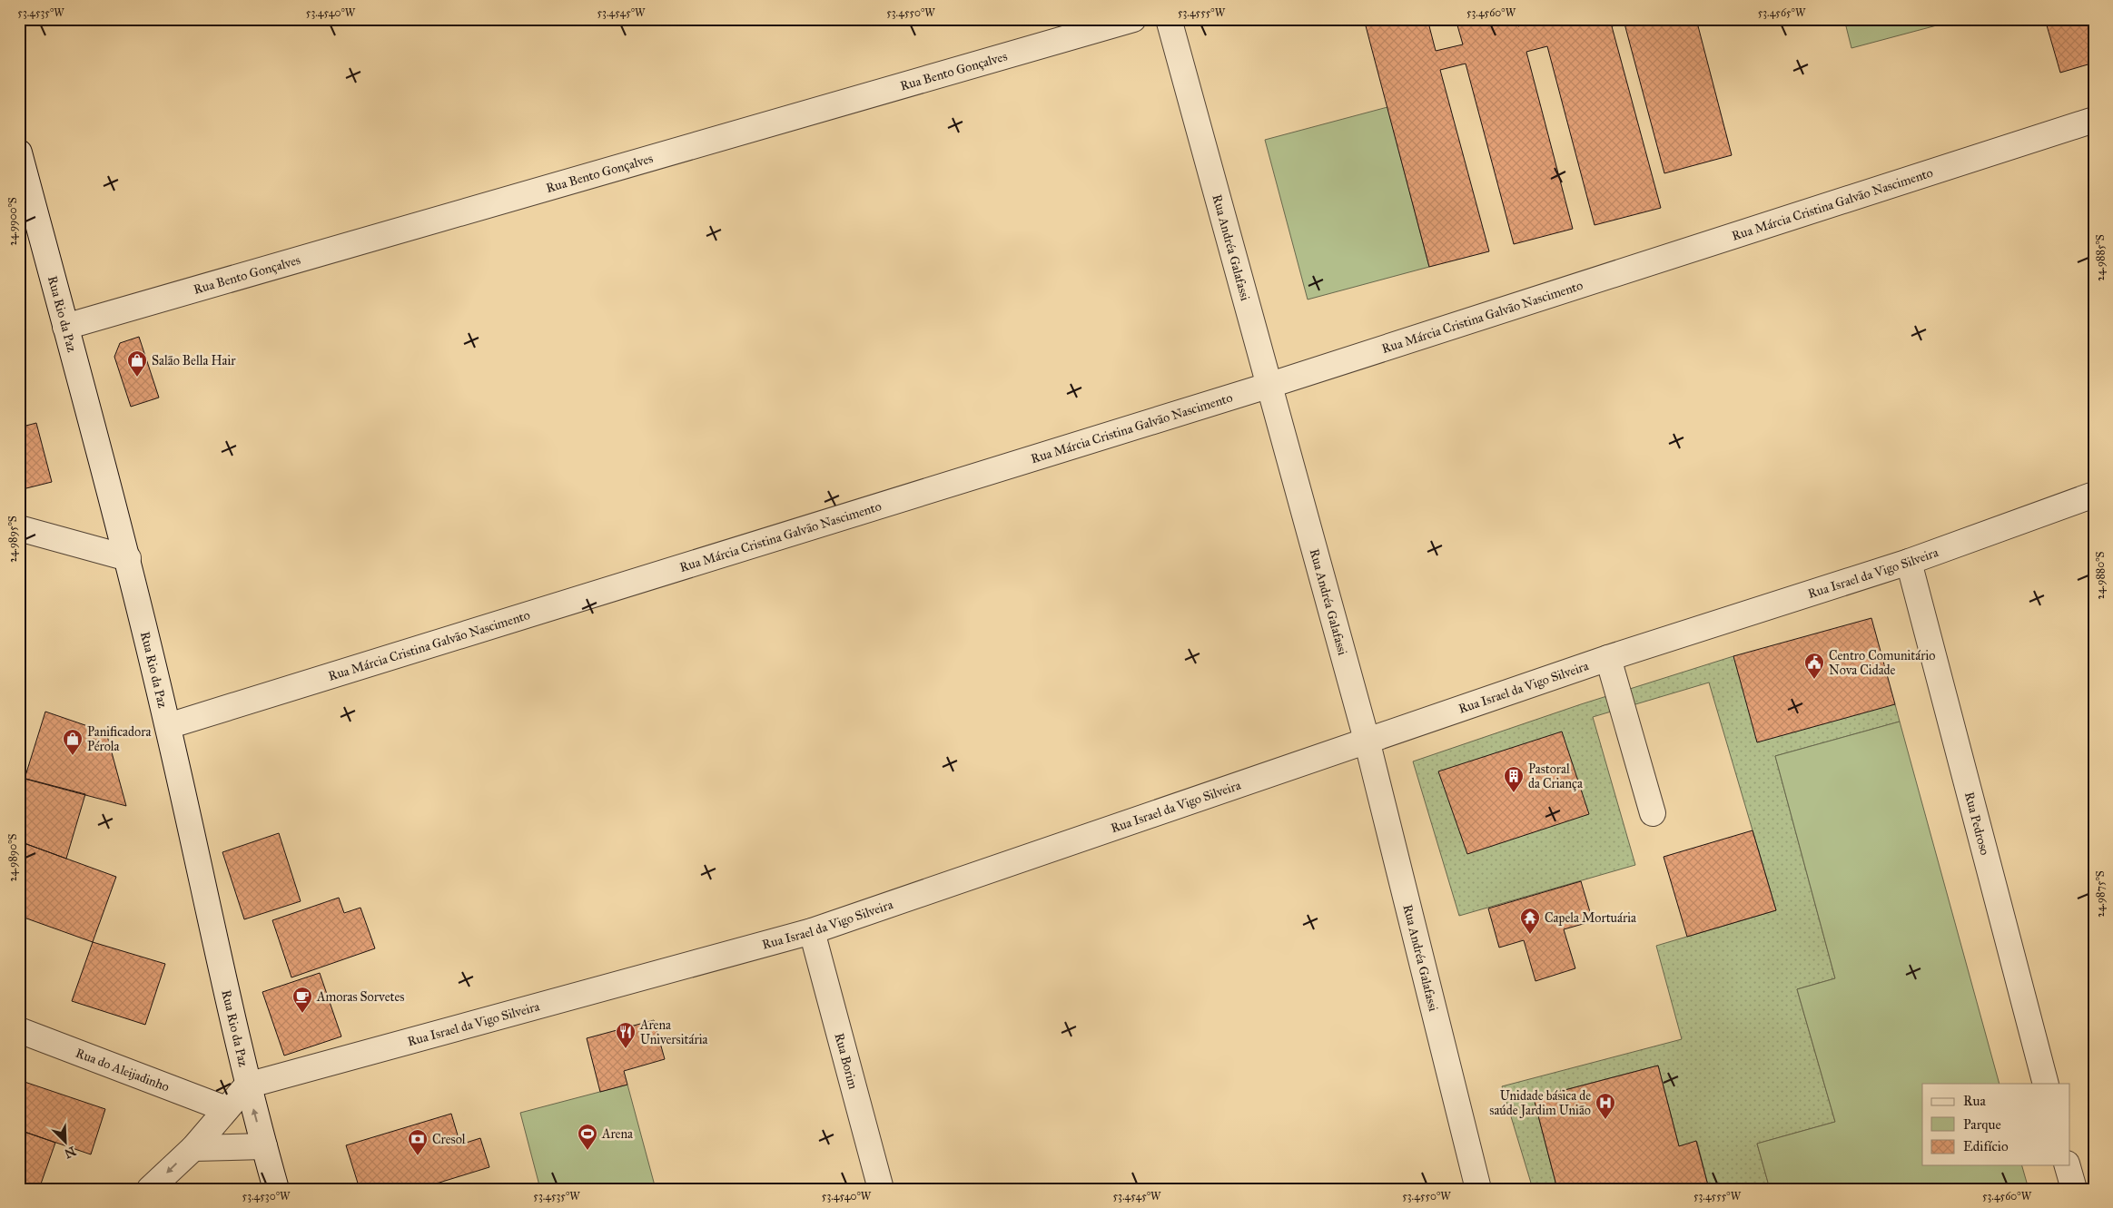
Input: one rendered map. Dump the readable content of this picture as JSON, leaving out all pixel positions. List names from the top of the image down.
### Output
{
  "streets": {
    "street": [
      "Rua Bento Gonçalves",
      "Rua Márcia Cristina Galvão Nascimento",
      "Rua Andréa Galafassi",
      "Rua Rio da Paz",
      "Rua Israel da Vigo Silveira",
      "Rua Pedroso",
      "Rua Borim",
      "Rua do Aleijadinho"
    ]
  },
  "crossings": [
    ["Rua Bento Gonçalves", "Rua Rio da Paz"],
    ["Rua Márcia Cristina Galvão Nascimento", "Rua Andréa Galafassi"],
    ["Rua Márcia Cristina Galvão Nascimento", "Rua Rio da Paz"],
    ["Rua Andréa Galafassi", "Rua Israel da Vigo Silveira"],
    ["Rua Rio da Paz", "Rua Israel da Vigo Silveira"],
    ["Rua Israel da Vigo Silveira", "Rua Pedroso"],
    ["Rua Israel da Vigo Silveira", "Rua Borim"]
  ],
  "places": {
    "shop": ["Salão Bella Hair", "Panificadora Pérola"],
    "public building": ["Centro Comunitário Nova Cidade"],
    "building": ["Pastoral da Criança"],
    "temple": ["Capela Mortuária"],
    "cafe": ["Amoras Sorvetes"],
    "restaurant": ["Arena Universitária"],
    "hospital": ["Unidade básica de saúde Jardim União"],
    "sports": ["Arena"],
    "bank": ["Cresol"]
  },
  "legend": ["Rua", "Parque", "Edifício"],
  "north": "bottom right",
  "coordinates": [
    "53.4535°W",
    "53.4540°W",
    "53.4545°W",
    "53.4550°W",
    "53.4555°W",
    "53.4560°W",
    "53.4565°W",
    "24.9900°S",
    "24.9885°S",
    "24.9895°S",
    "24.9880°S",
    "24.9890°S",
    "24.9875°S",
    "53.4530°W"
  ]
}
